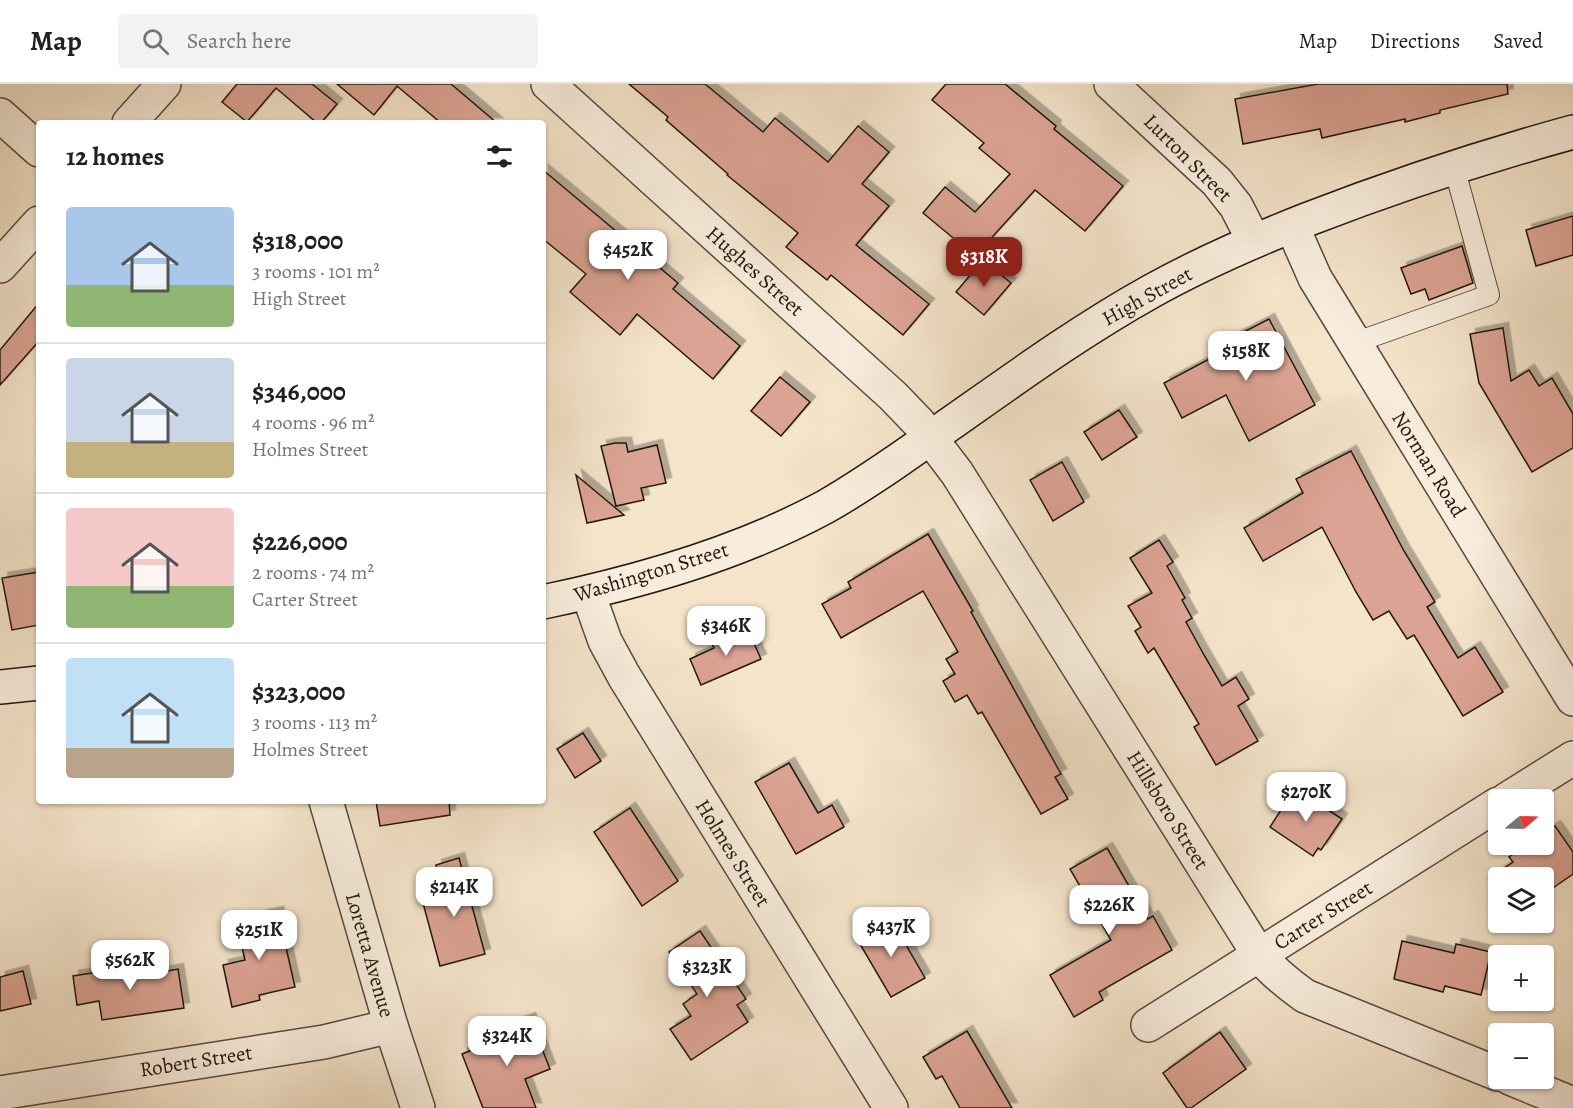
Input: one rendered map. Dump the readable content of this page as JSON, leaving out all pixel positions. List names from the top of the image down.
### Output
{
  "streets": {
    "street": [
      "Lurton Street",
      "Hughes Street",
      "High Street",
      "Norman Road",
      "Washington Street",
      "Hillsboro Street",
      "Holmes Street",
      "Carter Street",
      "Loretta Avenue",
      "Robert Street"
    ]
  },
  "crossings": [
    ["Lurton Street", "High Street"],
    ["Hughes Street", "High Street"],
    ["Hughes Street", "Hillsboro Street"],
    ["High Street", "Norman Road"],
    ["High Street", "Washington Street"],
    ["High Street", "Hillsboro Street"],
    ["Washington Street", "Holmes Street"],
    ["Hillsboro Street", "Carter Street"],
    ["Loretta Avenue", "Robert Street"]
  ],
  "north": "right",
  "page": {
    "header": "Map",
    "search": "Search here",
    "nav": ["Map", "Directions", "Saved"],
    "heading": "12 homes",
    "list": [
      {
        "name": "$318,000",
        "note": "3 rooms · 101 m² · High Street"
      },
      {
        "name": "$346,000",
        "note": "4 rooms · 96 m² · Holmes Street"
      },
      {
        "name": "$226,000",
        "note": "2 rooms · 74 m² · Carter Street"
      },
      {
        "name": "$323,000",
        "note": "3 rooms · 113 m² · Holmes Street"
      }
    ],
    "price": [
      "$452K",
      "$318K",
      "$158K",
      "$346K",
      "$270K",
      "$214K",
      "$226K",
      "$437K",
      "$251K",
      "$562K",
      "$323K",
      "$324K"
    ],
    "map_buttons": ["+", "−"]
  }
}
